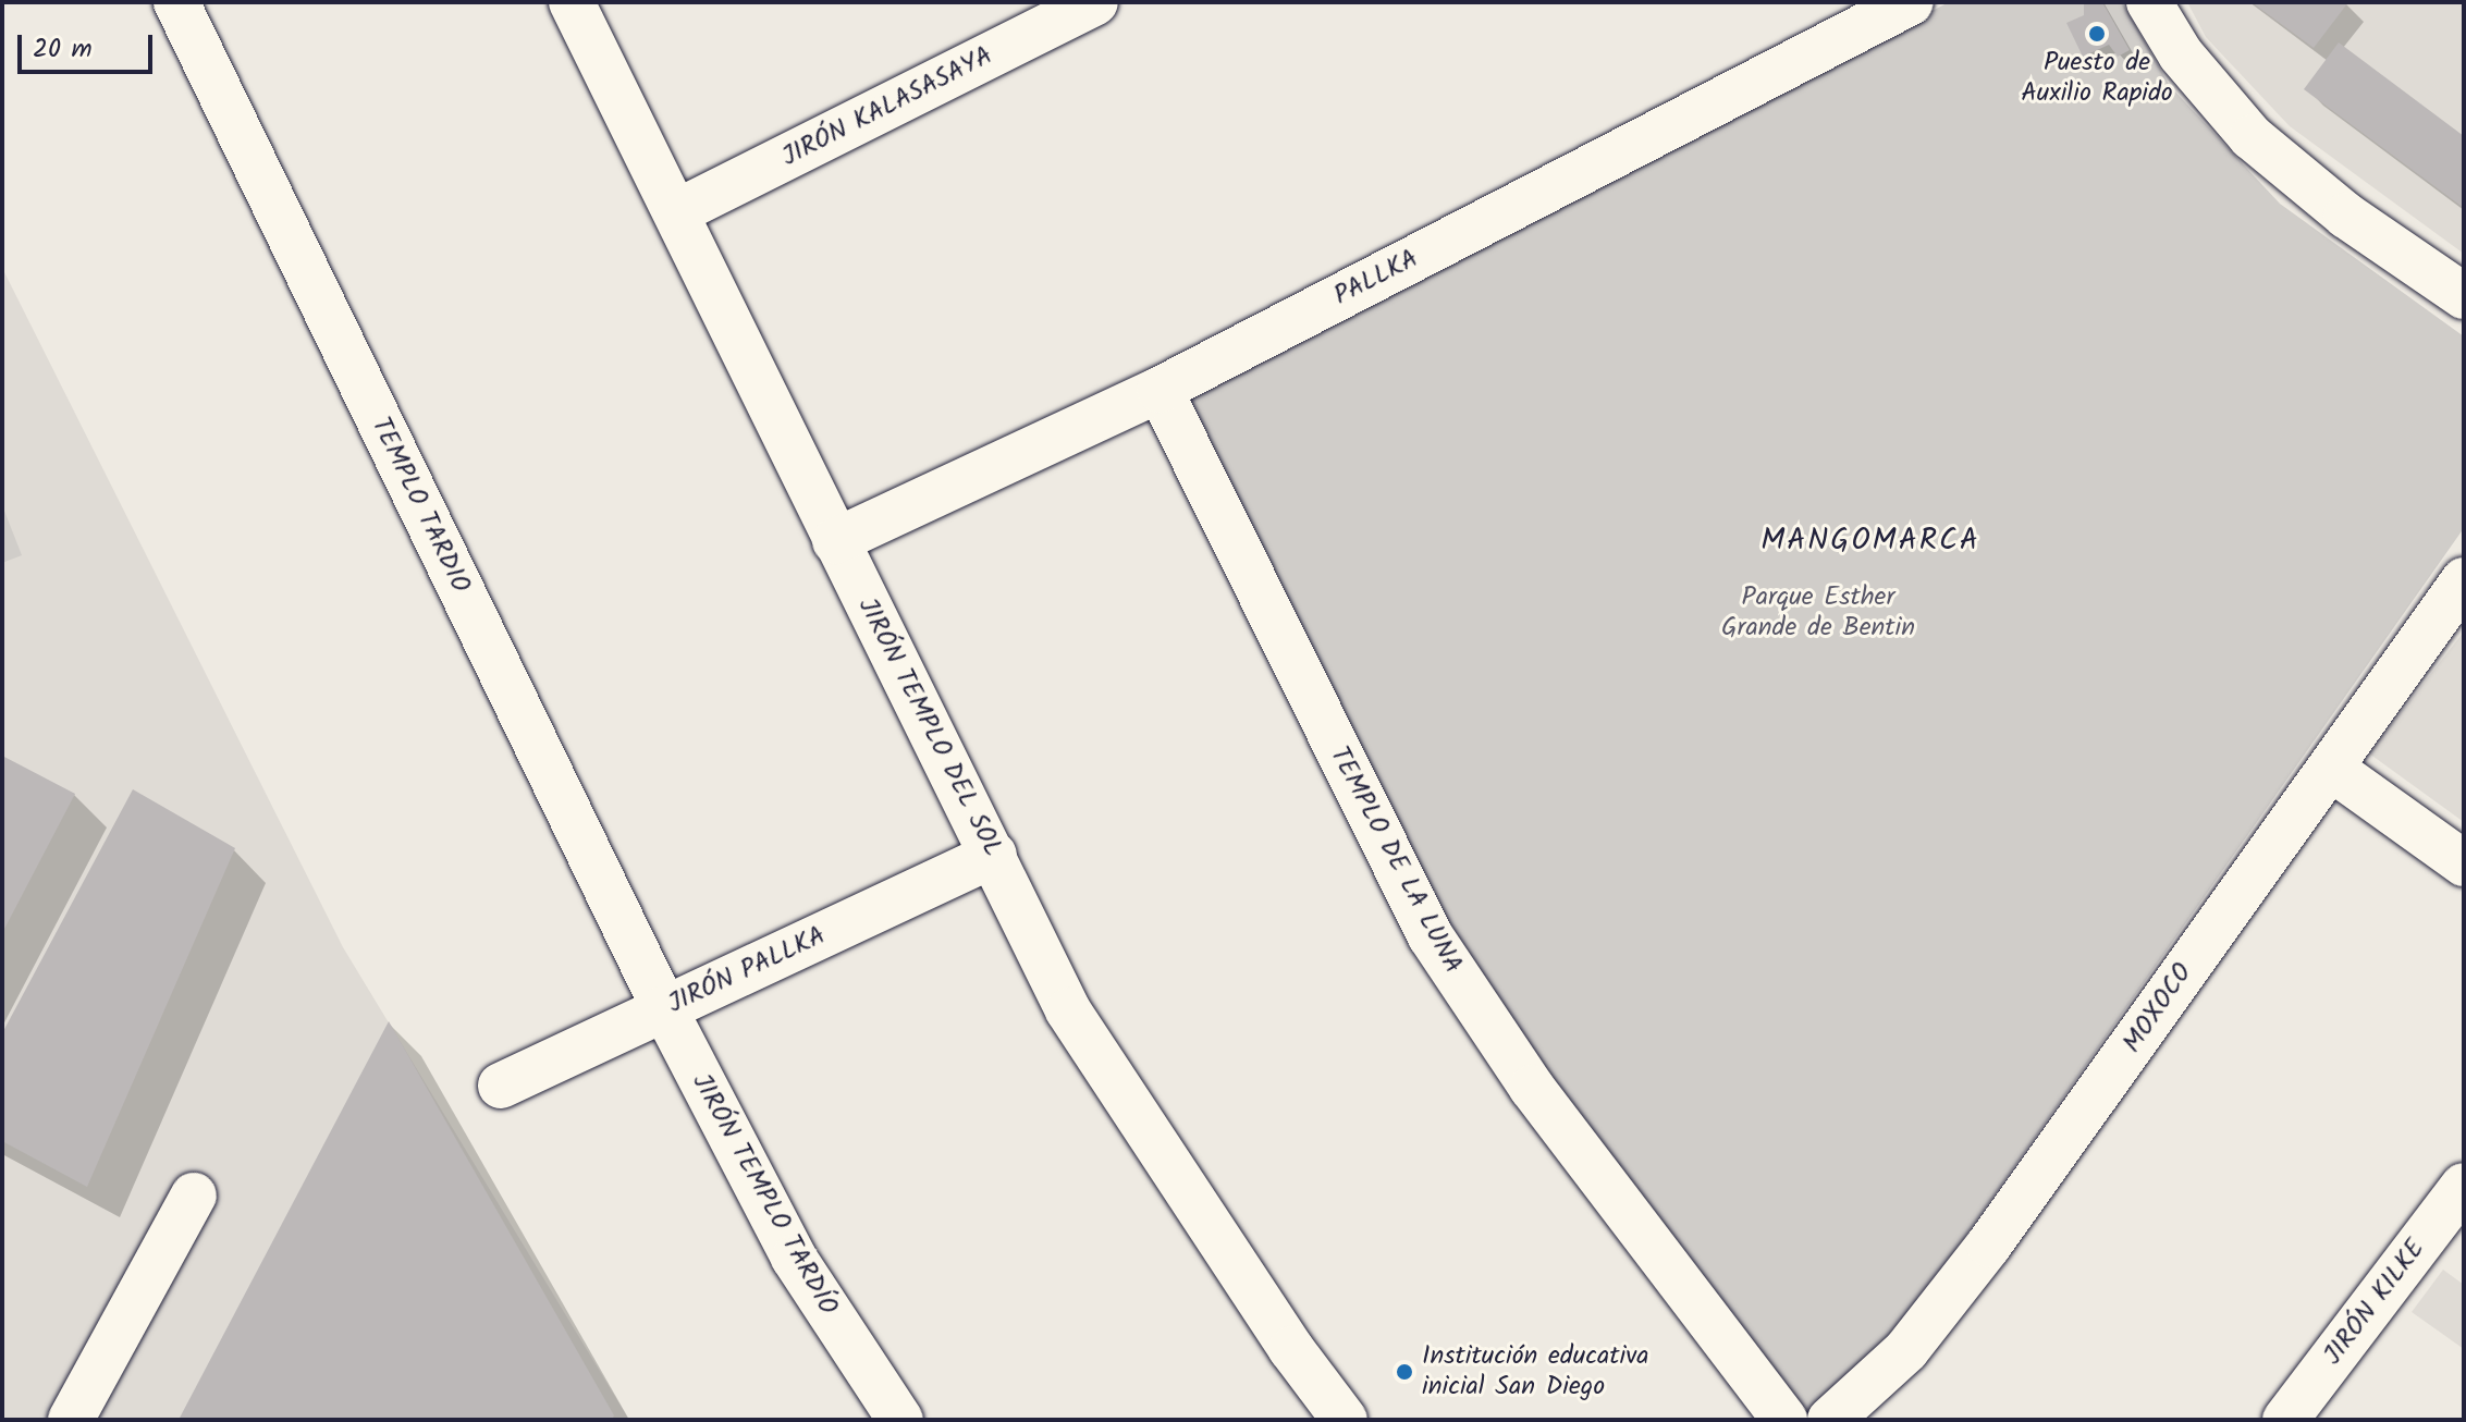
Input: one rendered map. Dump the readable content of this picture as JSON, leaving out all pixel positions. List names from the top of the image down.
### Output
{
  "streets": {
    "street": [
      "JIRÓN KALASASAYA",
      "PALLKA",
      "TEMPLO TARDIO",
      "JIRÓN TEMPLO DEL SOL",
      "TEMPLO DE LA LUNA",
      "JIRÓN PALLKA",
      "MOXOCO",
      "JIRÓN TEMPLO TARDÍO",
      "JIRÓN KILKE"
    ]
  },
  "crossings": [
    ["JIRÓN KALASASAYA", "JIRÓN TEMPLO DEL SOL"],
    ["PALLKA", "JIRÓN TEMPLO DEL SOL"],
    ["PALLKA", "TEMPLO DE LA LUNA"],
    ["TEMPLO TARDIO", "JIRÓN PALLKA"],
    ["TEMPLO TARDIO", "JIRÓN TEMPLO TARDÍO"],
    ["JIRÓN TEMPLO DEL SOL", "JIRÓN PALLKA"],
    ["JIRÓN PALLKA", "JIRÓN TEMPLO TARDÍO"]
  ],
  "districts": ["MANGOMARCA"],
  "parks": ["Parque Esther Grande de Bentin"],
  "places": ["Puesto de Auxilio Rapido", "Institución educativa inicial San Diego"],
  "scale_bar": "20 m"
}
